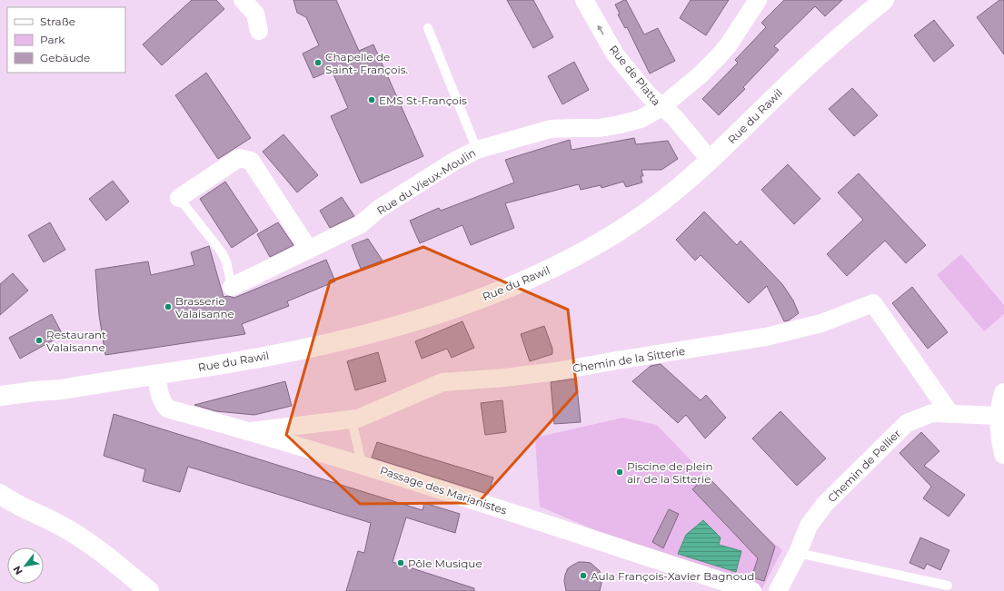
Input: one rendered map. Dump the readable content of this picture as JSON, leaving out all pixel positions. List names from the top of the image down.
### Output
{
  "streets": {
    "street": [
      "Rue de Platta",
      "Rue du Rawil",
      "Rue du Vieux-Moulin",
      "Chemin de la Sitterie",
      "Chemin de Pellier",
      "Passage des Marianistes"
    ]
  },
  "crossings": [
    ["Rue de Platta", "Rue du Rawil"],
    ["Rue de Platta", "Rue du Vieux-Moulin"],
    ["Rue du Rawil", "Passage des Marianistes"],
    ["Chemin de la Sitterie", "Chemin de Pellier"],
    ["Chemin de la Sitterie", "Passage des Marianistes"]
  ],
  "one_way": ["Rue de Platta"],
  "places": [
    "Chapelle de Saint- François.",
    "EMS St-François",
    "Brasserie Valaisanne",
    "Restaurant Valaisanne",
    "Piscine de plein air de la Sitterie",
    "Pôle Musique",
    "Aula François-Xavier Bagnoud"
  ],
  "legend": ["Straße", "Park", "Gebäude"],
  "north": "bottom left"
}
